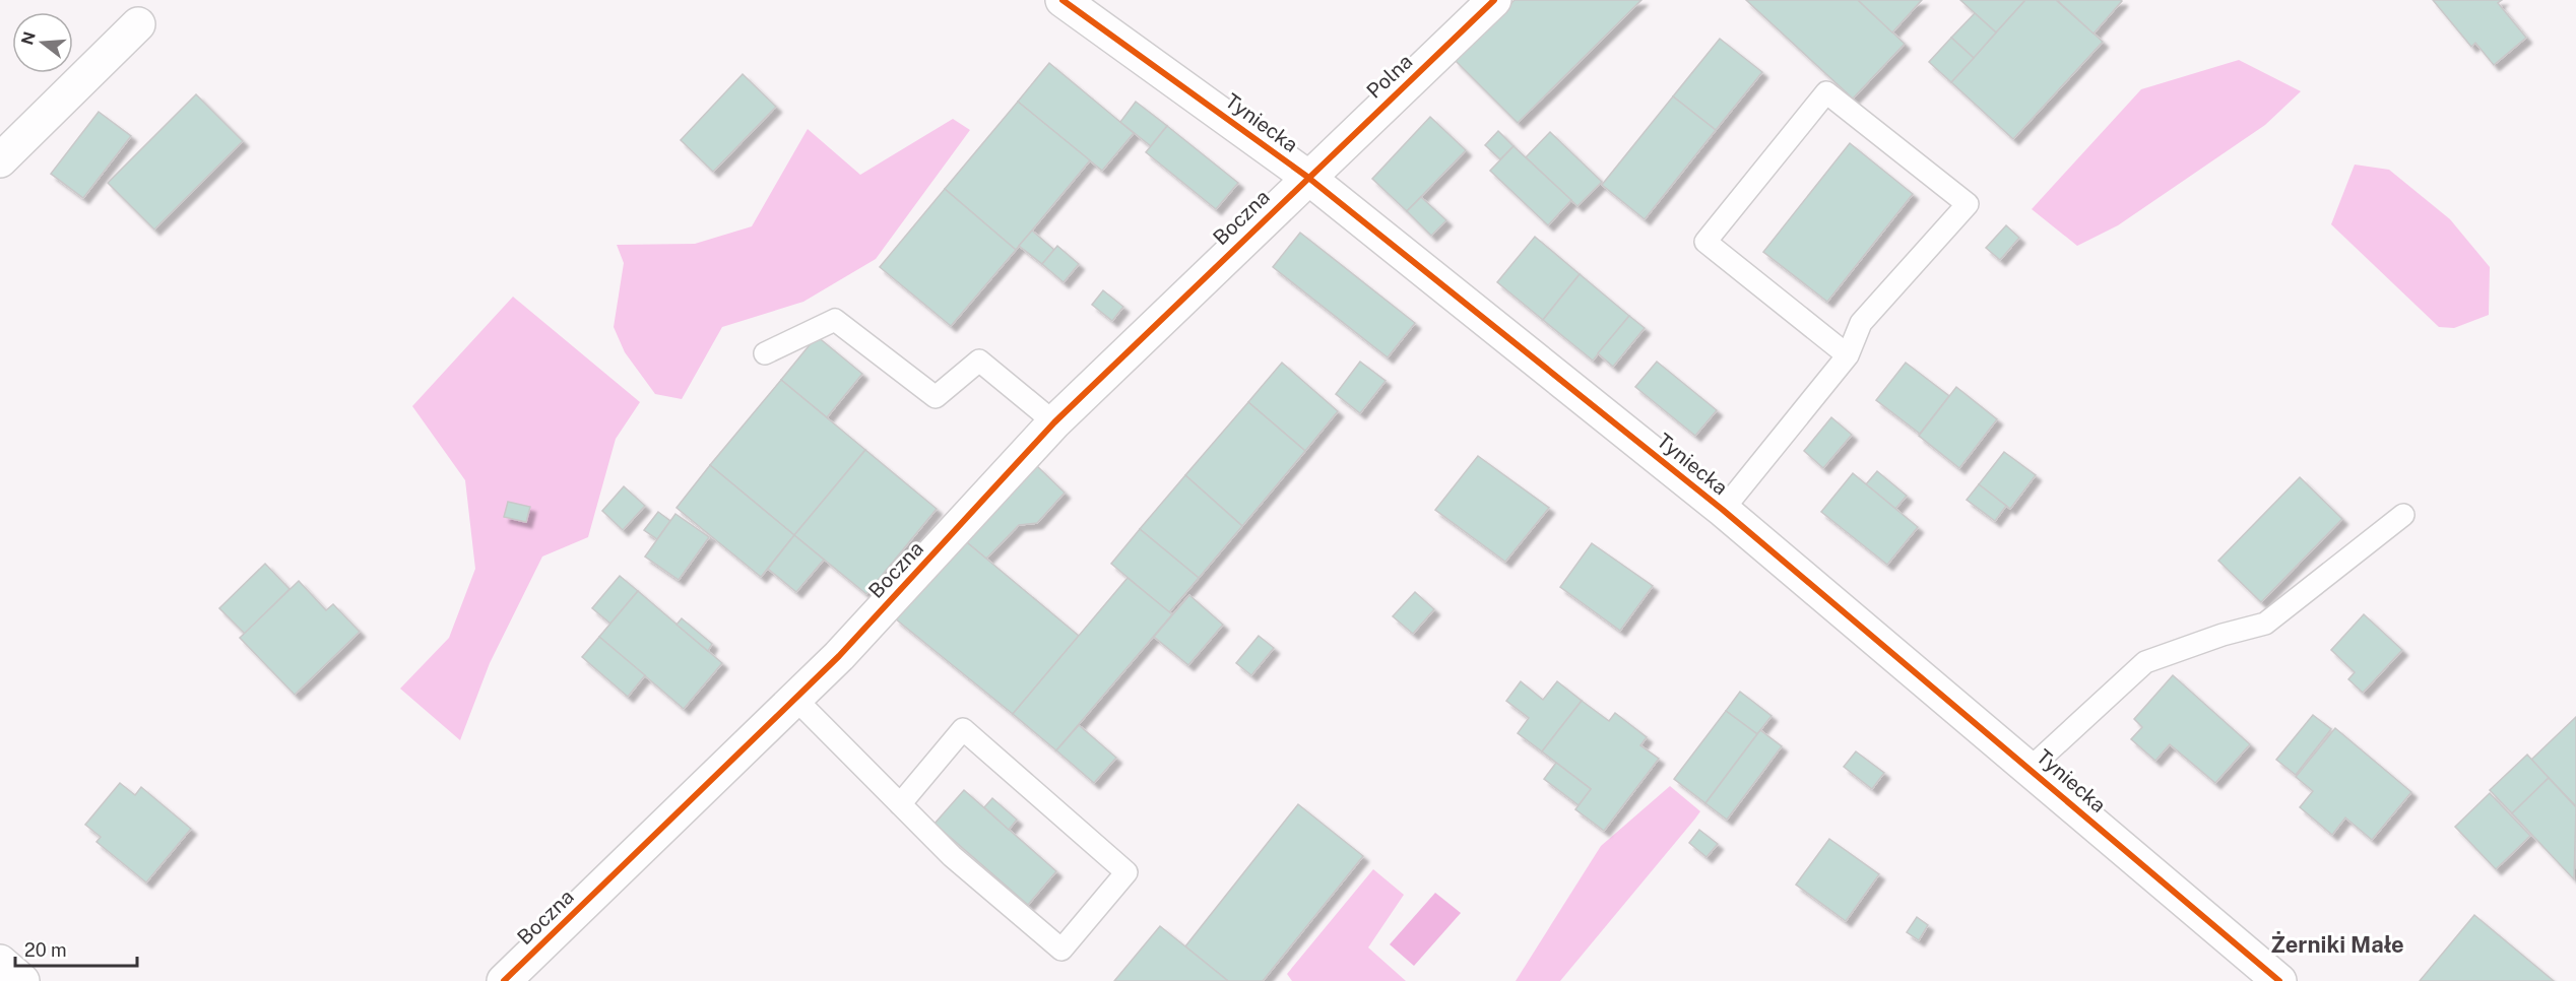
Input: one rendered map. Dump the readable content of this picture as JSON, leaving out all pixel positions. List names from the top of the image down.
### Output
{
  "streets": {
    "street": ["Polna", "Tyniecka", "Boczna"]
  },
  "crossings": [
    ["Polna", "Tyniecka"],
    ["Polna", "Boczna"],
    ["Tyniecka", "Boczna"]
  ],
  "districts": ["Żerniki Małe"],
  "scale_bar": "20 m",
  "north": "left"
}
